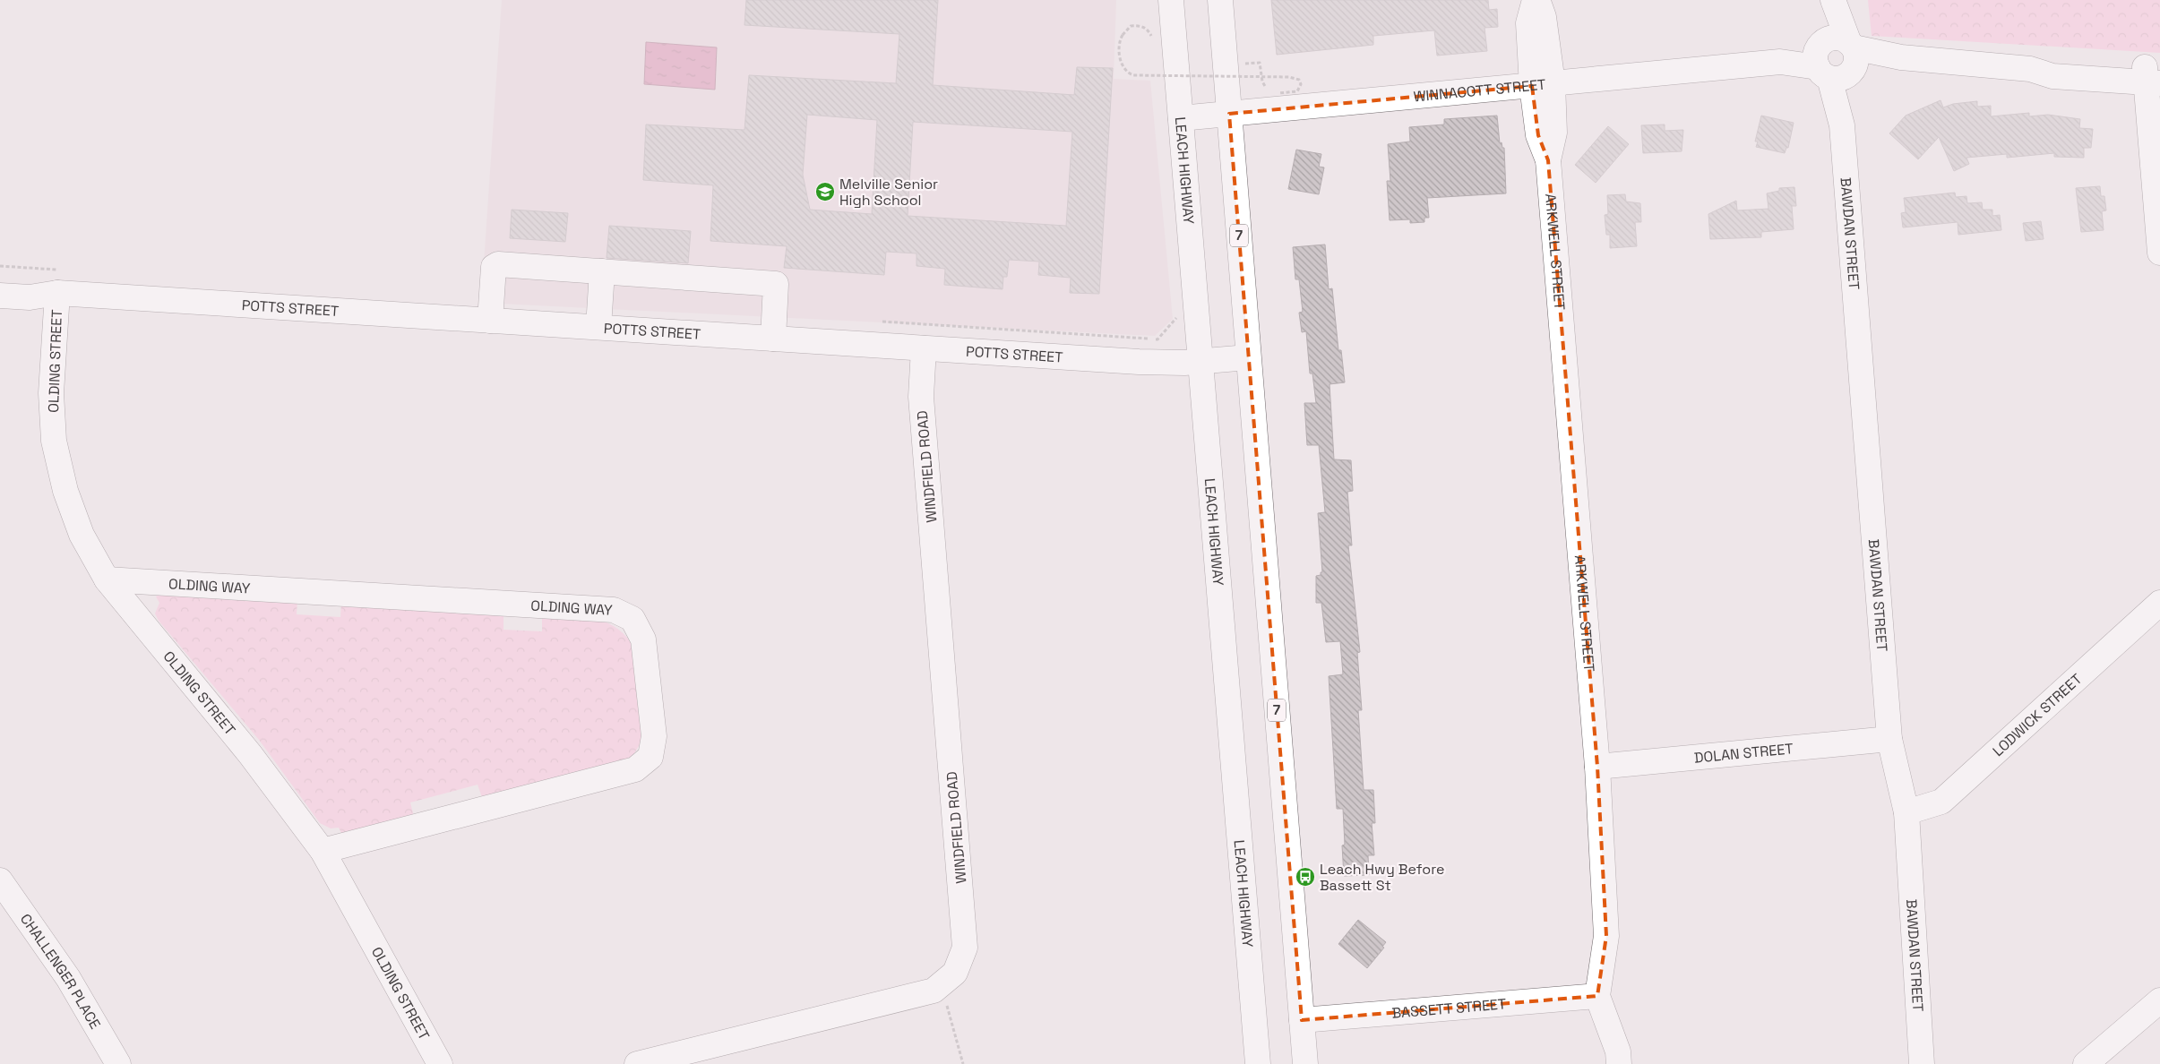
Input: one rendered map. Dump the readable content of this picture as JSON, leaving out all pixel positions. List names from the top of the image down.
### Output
{
  "streets": {
    "main road": [
      "WINNACOTT STREET",
      "LEACH HIGHWAY",
      "BAWDAN STREET",
      "7",
      "ARKWELL STREET",
      "POTTS STREET",
      "OLDING STREET",
      "WINDFIELD ROAD",
      "OLDING WAY",
      "LODWICK STREET",
      "DOLAN STREET",
      "CHALLENGER PLACE",
      "BASSETT STREET"
    ]
  },
  "crossings": [
    ["WINNACOTT STREET", "LEACH HIGHWAY"],
    ["WINNACOTT STREET", "BAWDAN STREET"],
    ["WINNACOTT STREET", "7"],
    ["WINNACOTT STREET", "ARKWELL STREET"],
    ["LEACH HIGHWAY", "POTTS STREET"],
    ["BAWDAN STREET", "LODWICK STREET"],
    ["BAWDAN STREET", "DOLAN STREET"],
    ["7", "POTTS STREET"],
    ["7", "BASSETT STREET"],
    ["ARKWELL STREET", "DOLAN STREET"],
    ["ARKWELL STREET", "BASSETT STREET"],
    ["POTTS STREET", "OLDING STREET"],
    ["POTTS STREET", "WINDFIELD ROAD"],
    ["OLDING STREET", "OLDING WAY"]
  ],
  "places": {
    "school or university": ["Melville Senior High School"],
    "bus stop": ["Leach Hwy Before Bassett St"]
  }
}
